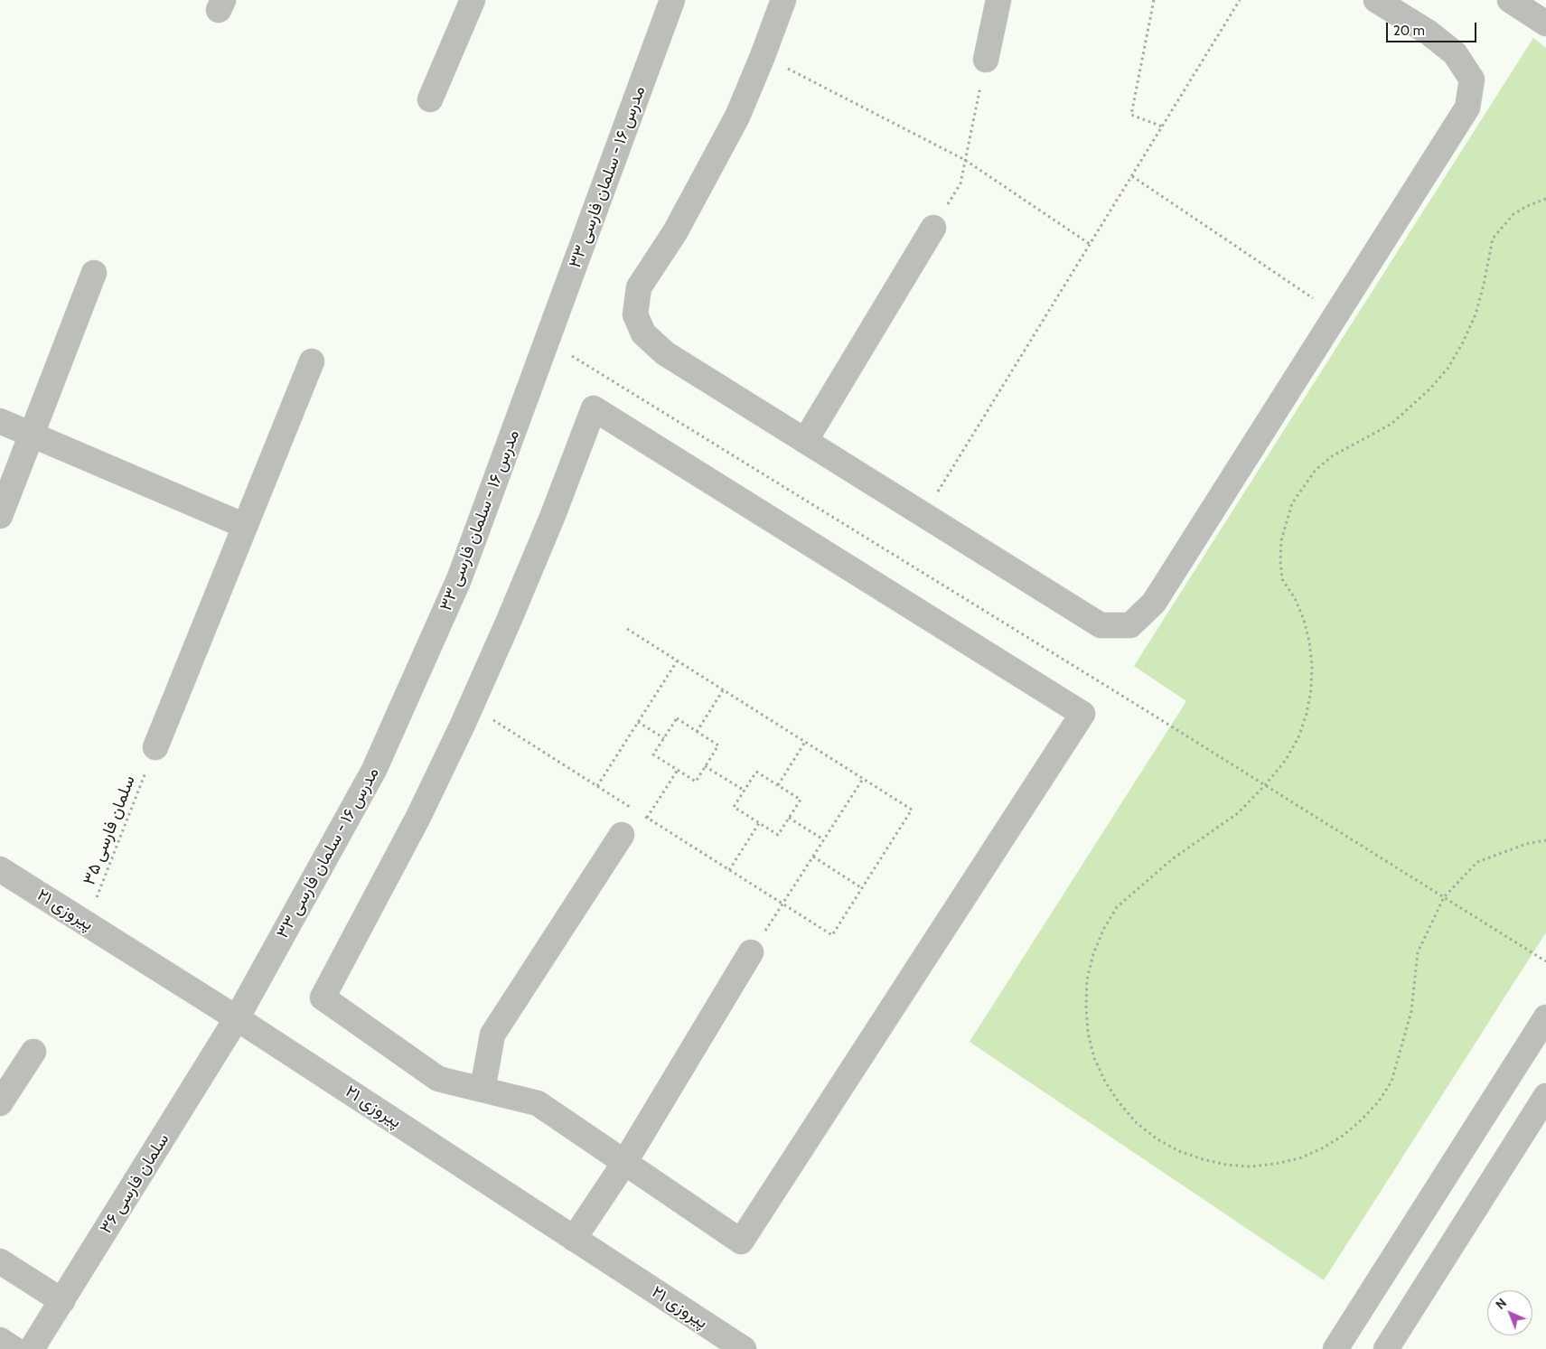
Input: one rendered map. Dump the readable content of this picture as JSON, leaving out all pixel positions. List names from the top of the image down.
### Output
{
  "streets": {
    "street": ["مدرس ۱۶ - سلمان فارسی ۳۳", "پیروزی ۲۱", "سلمان فارسی ۳۶"],
    "path": ["سلمان فارسی ۳۵"]
  },
  "crossings": [
    ["مدرس ۱۶ - سلمان فارسی ۳۳", "پیروزی ۲۱"],
    ["مدرس ۱۶ - سلمان فارسی ۳۳", "سلمان فارسی ۳۶"],
    ["سلمان فارسی ۳۵", "پیروزی ۲۱"],
    ["پیروزی ۲۱", "سلمان فارسی ۳۶"]
  ],
  "scale_bar": "20 m",
  "north": "top left"
}
